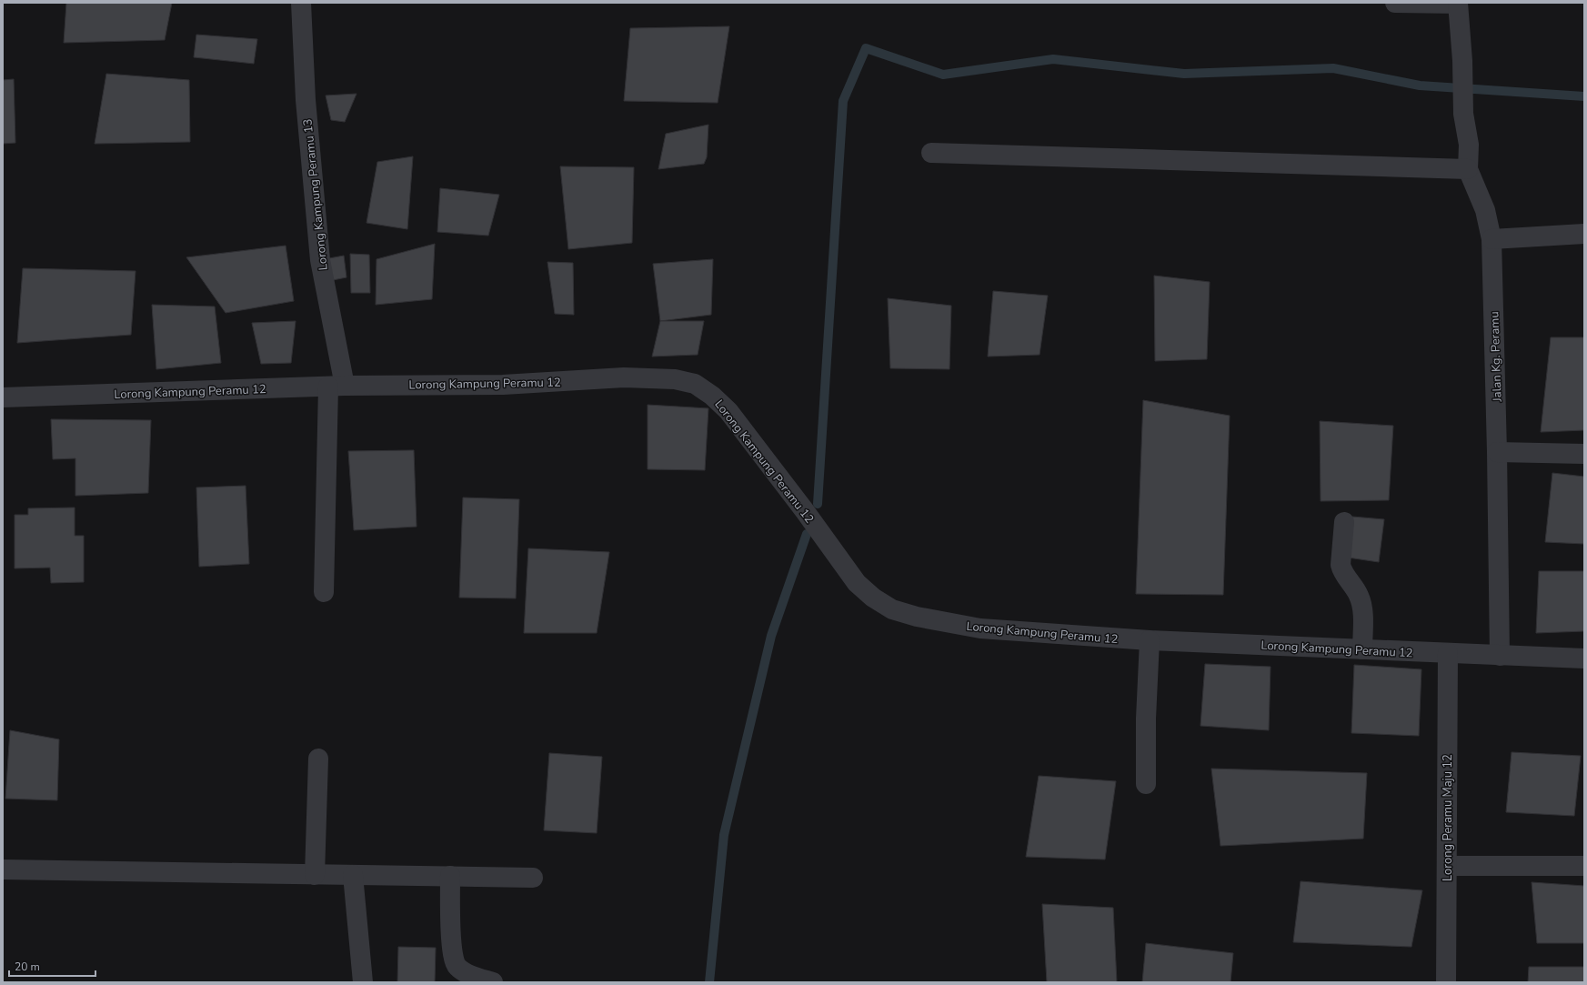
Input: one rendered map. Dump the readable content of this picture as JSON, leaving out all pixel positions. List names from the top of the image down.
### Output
{
  "streets": {
    "street": [
      "Lorong Kampung Peramu 13",
      "Jalan Kg. Peramu",
      "Lorong Kampung Peramu 12",
      "Lorong Peramu Maju 12"
    ]
  },
  "crossings": [
    ["Lorong Kampung Peramu 13", "Lorong Kampung Peramu 12"],
    ["Jalan Kg. Peramu", "Lorong Kampung Peramu 12"],
    ["Lorong Kampung Peramu 12", "Lorong Peramu Maju 12"]
  ],
  "scale_bar": "20 m"
}
